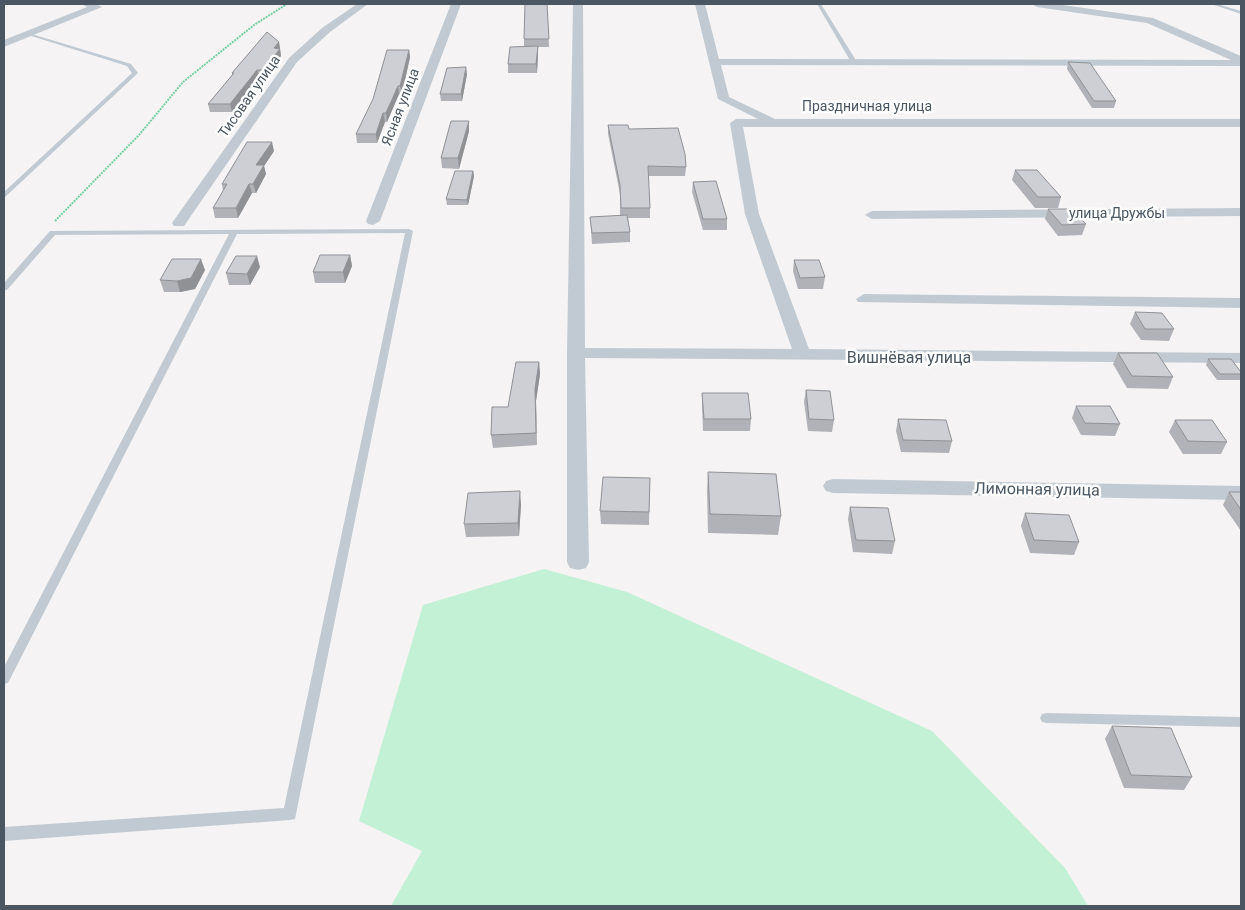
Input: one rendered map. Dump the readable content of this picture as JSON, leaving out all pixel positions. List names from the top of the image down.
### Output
{
  "streets": {
    "street": [
      "Тисовая улица",
      "Праздничная улица",
      "Ясная улица",
      "улица Дружбы",
      "Вишнёвая улица",
      "Лимонная улица"
    ]
  },
  "crossings": [
    ["Праздничная улица", "Вишнёвая улица"]
  ]
}
